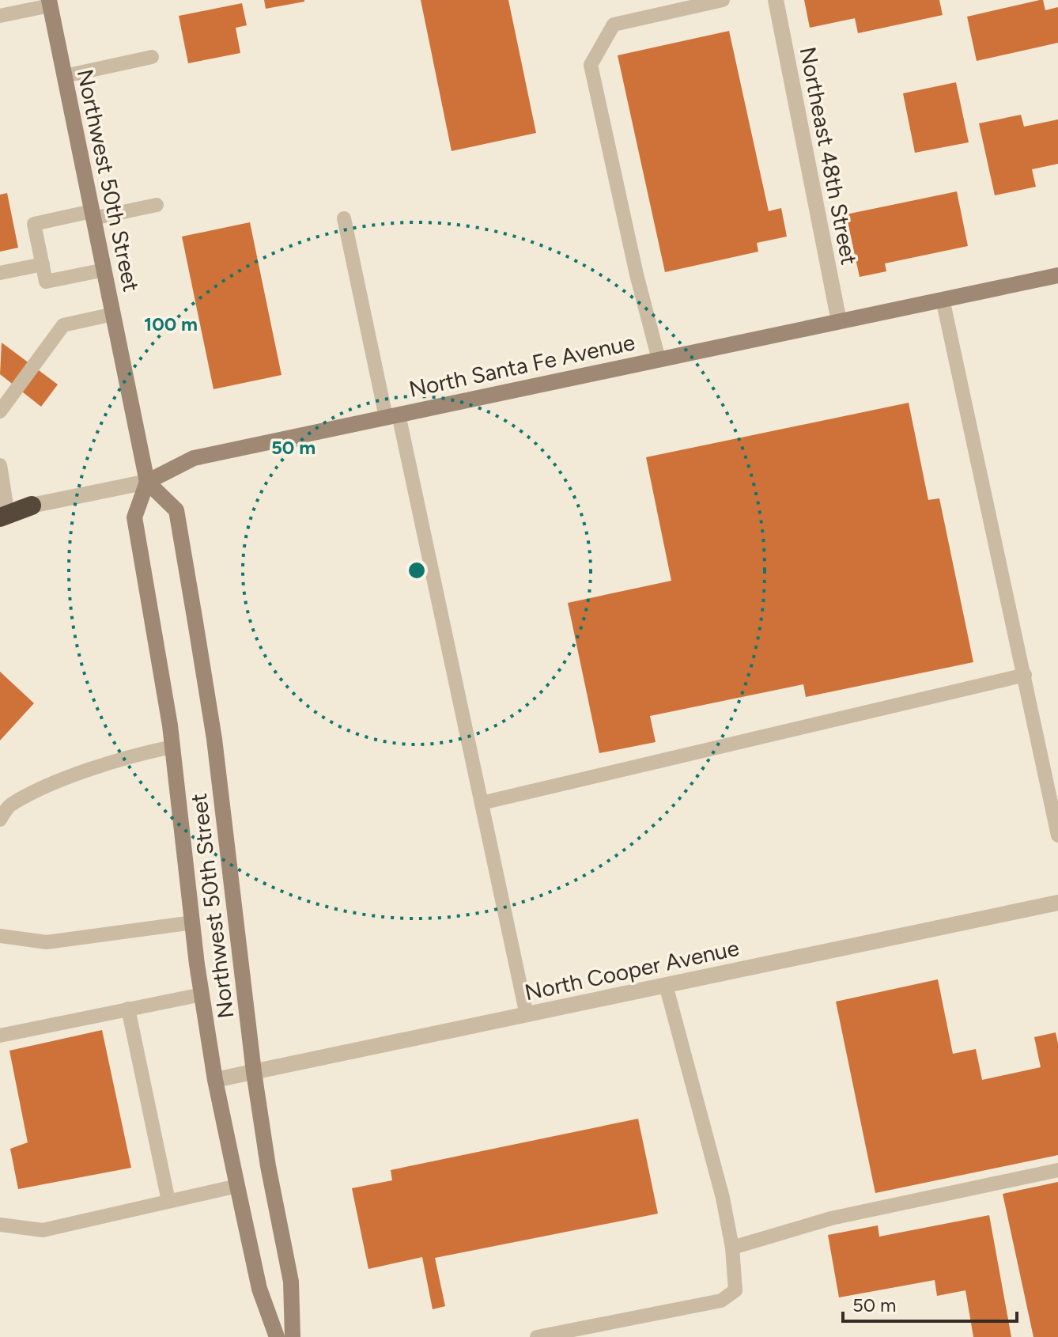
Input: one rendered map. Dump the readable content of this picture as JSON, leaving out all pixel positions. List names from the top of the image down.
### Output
{
  "streets": {
    "main road": ["Northwest 50th Street", "North Santa Fe Avenue"],
    "street": ["Northeast 48th Street", "North Cooper Avenue"]
  },
  "crossings": [
    ["Northeast 48th Street", "North Santa Fe Avenue"],
    ["Northwest 50th Street", "North Santa Fe Avenue"],
    ["Northwest 50th Street", "North Cooper Avenue"]
  ],
  "scale_bar": "50 m",
  "rings": ["100 m", "50 m"]
}
